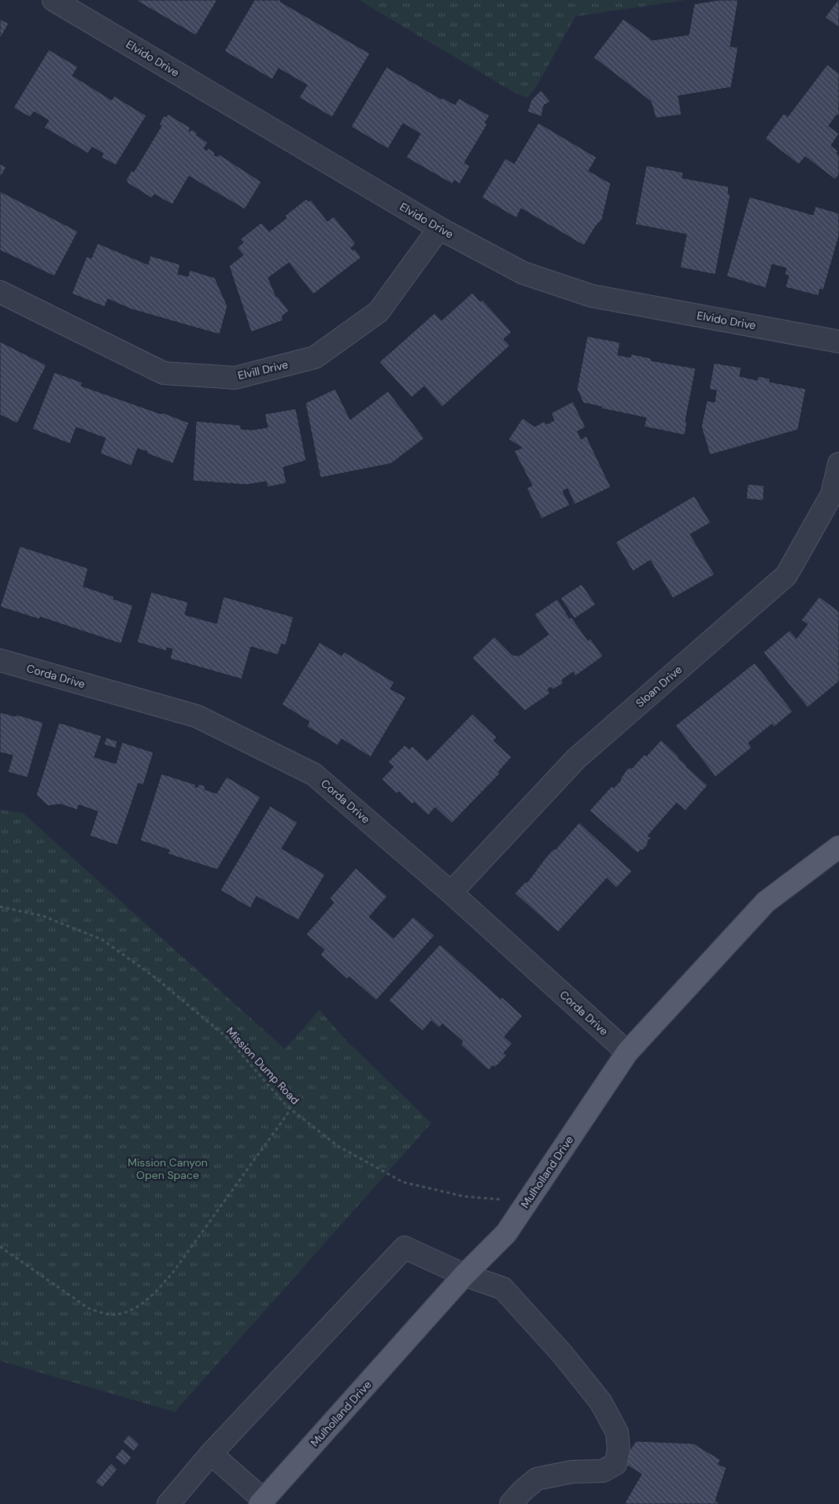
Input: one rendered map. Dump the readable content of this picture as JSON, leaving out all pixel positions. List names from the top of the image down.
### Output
{
  "streets": {
    "main road": ["Mulholland Drive"],
    "street": [
      "Elvido Drive",
      "Elvill Drive",
      "Corda Drive",
      "Sloan Drive"
    ],
    "path": ["Mission Dump Road"]
  },
  "crossings": [
    ["Elvido Drive", "Elvill Drive"],
    ["Corda Drive", "Sloan Drive"],
    ["Corda Drive", "Mulholland Drive"],
    ["Mission Dump Road", "Mulholland Drive"]
  ],
  "parks": ["Mission Canyon Open Space"]
}
